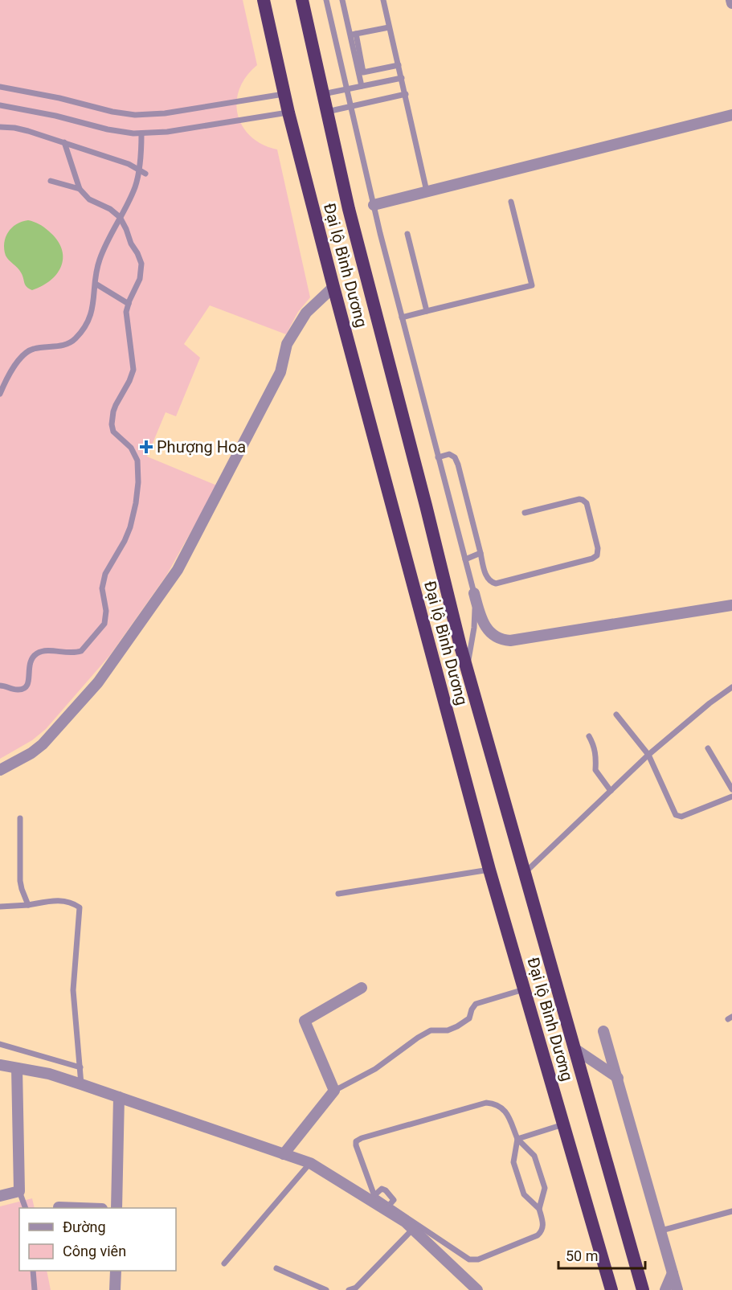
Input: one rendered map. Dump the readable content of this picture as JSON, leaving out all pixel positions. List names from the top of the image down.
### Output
{
  "streets": {
    "highway": ["Đại lộ Bình Dương"]
  },
  "places": {
    "health": ["Phượng Hoa"]
  },
  "legend": ["Đường", "Công viên"],
  "scale_bar": "50 m"
}
